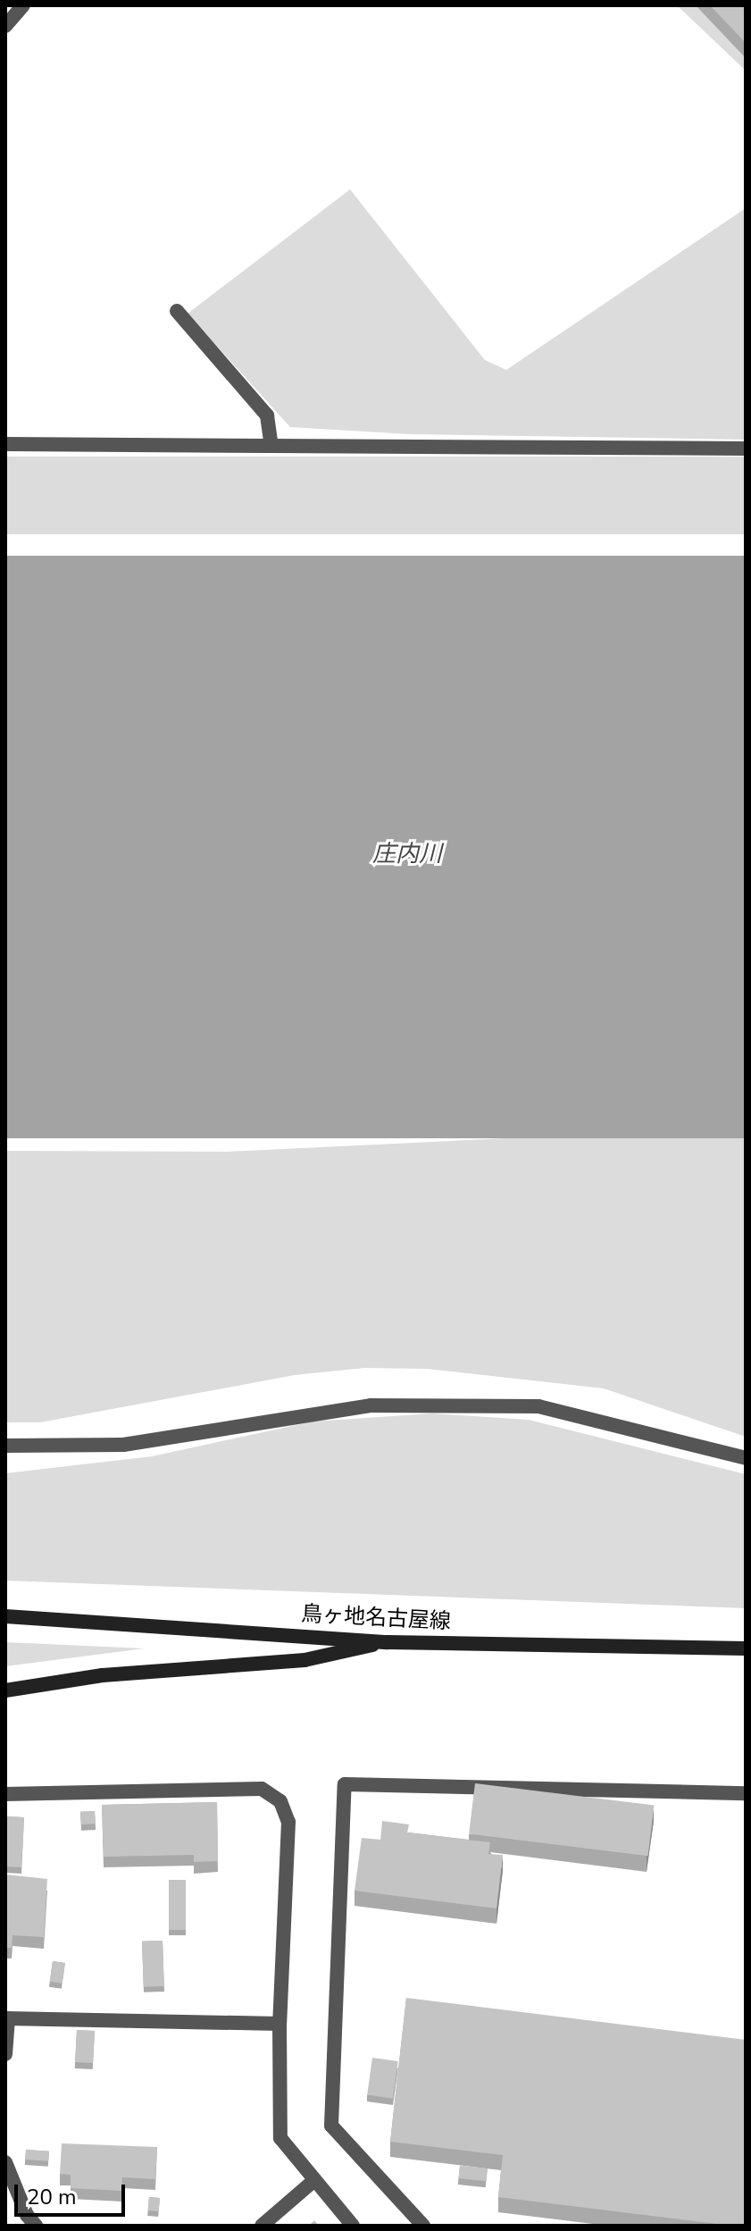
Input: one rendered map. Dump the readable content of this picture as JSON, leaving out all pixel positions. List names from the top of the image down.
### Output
{
  "streets": {
    "main road": ["鳥ヶ地名古屋線"]
  },
  "water": ["庄内川"],
  "scale_bar": "20 m"
}
